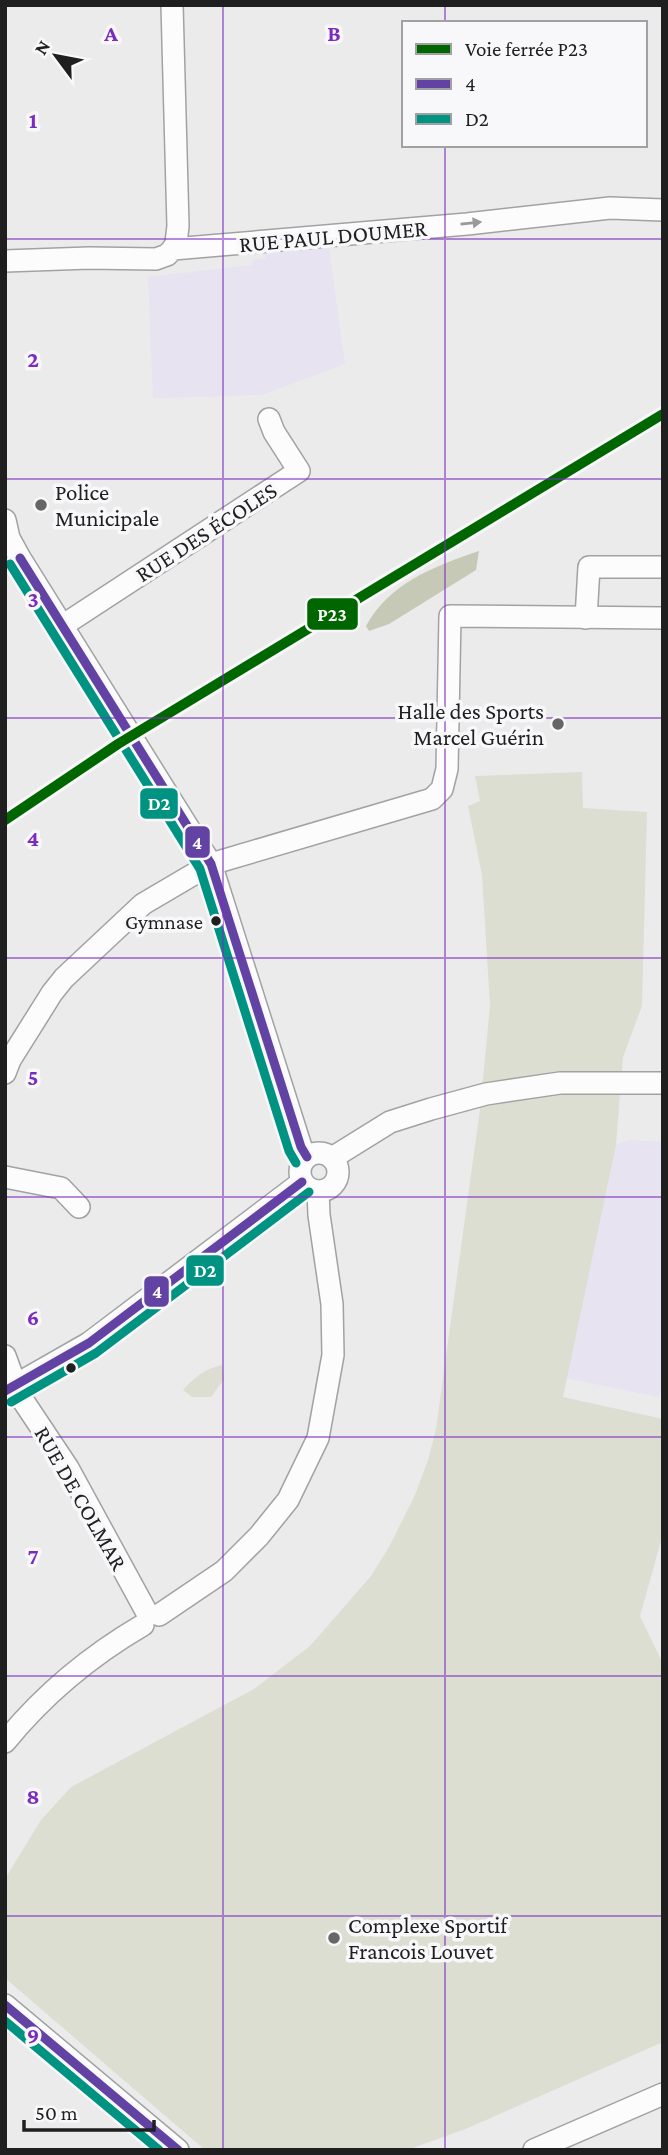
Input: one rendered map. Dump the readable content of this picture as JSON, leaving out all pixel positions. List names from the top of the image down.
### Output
{
  "streets": {
    "street": ["RUE PAUL DOUMER", "RUE DES ÉCOLES", "RUE DE COLMAR"]
  },
  "one_way": ["RUE PAUL DOUMER"],
  "places": [
    "Police Municipale",
    "Halle des Sports Marcel Guérin",
    "Gymnase",
    "Complexe Sportif Francois Louvet"
  ],
  "lines": ["rail line P23", "transit line 4", "transit line D2"],
  "legend": ["Voie ferrée P23", "4", "D2"],
  "scale_bar": "50 m",
  "north": "top left",
  "grid": {
    "columns": ["A", "B"],
    "rows": [
      "1",
      "2",
      "3",
      "4",
      "5",
      "6",
      "7",
      "8",
      "9"
    ]
  }
}
